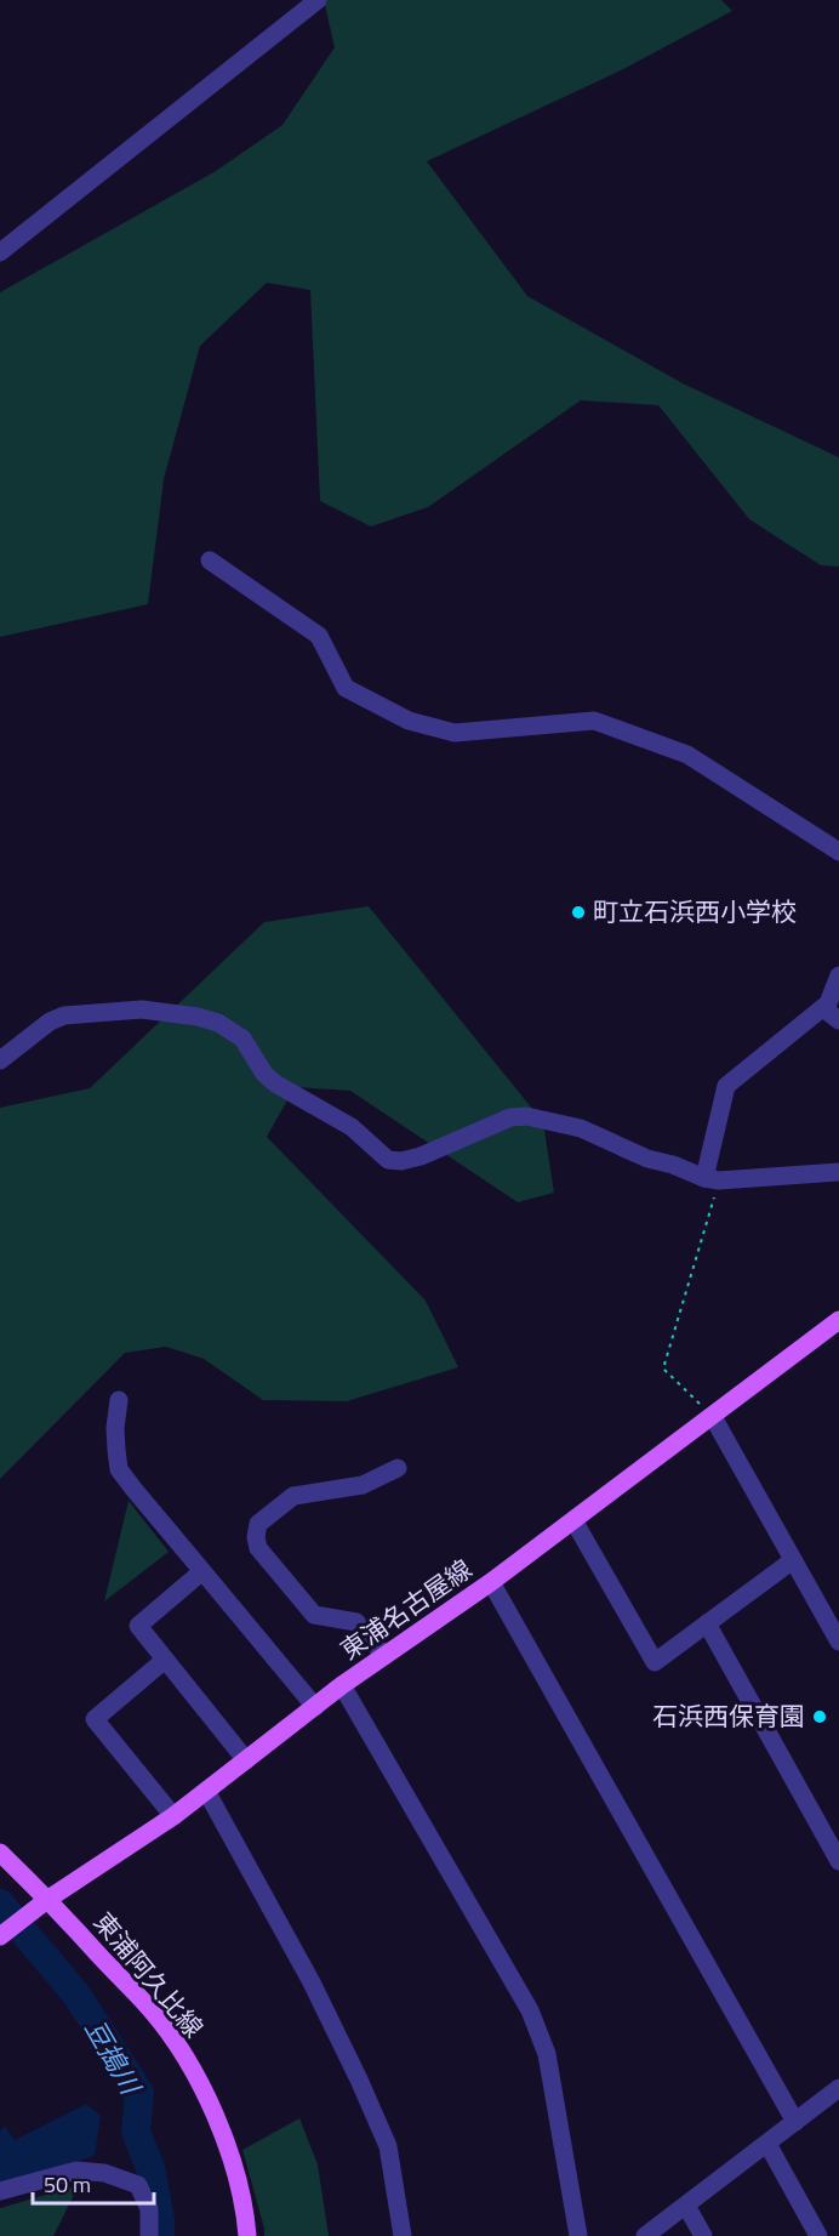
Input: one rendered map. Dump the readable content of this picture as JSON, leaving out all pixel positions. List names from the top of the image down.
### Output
{
  "streets": {
    "main road": ["東浦名古屋線", "東浦阿久比線"]
  },
  "crossings": [
    ["東浦名古屋線", "東浦阿久比線"]
  ],
  "water": ["豆搗川"],
  "places": ["町立石浜西小学校", "石浜西保育園"],
  "scale_bar": "50 m"
}
